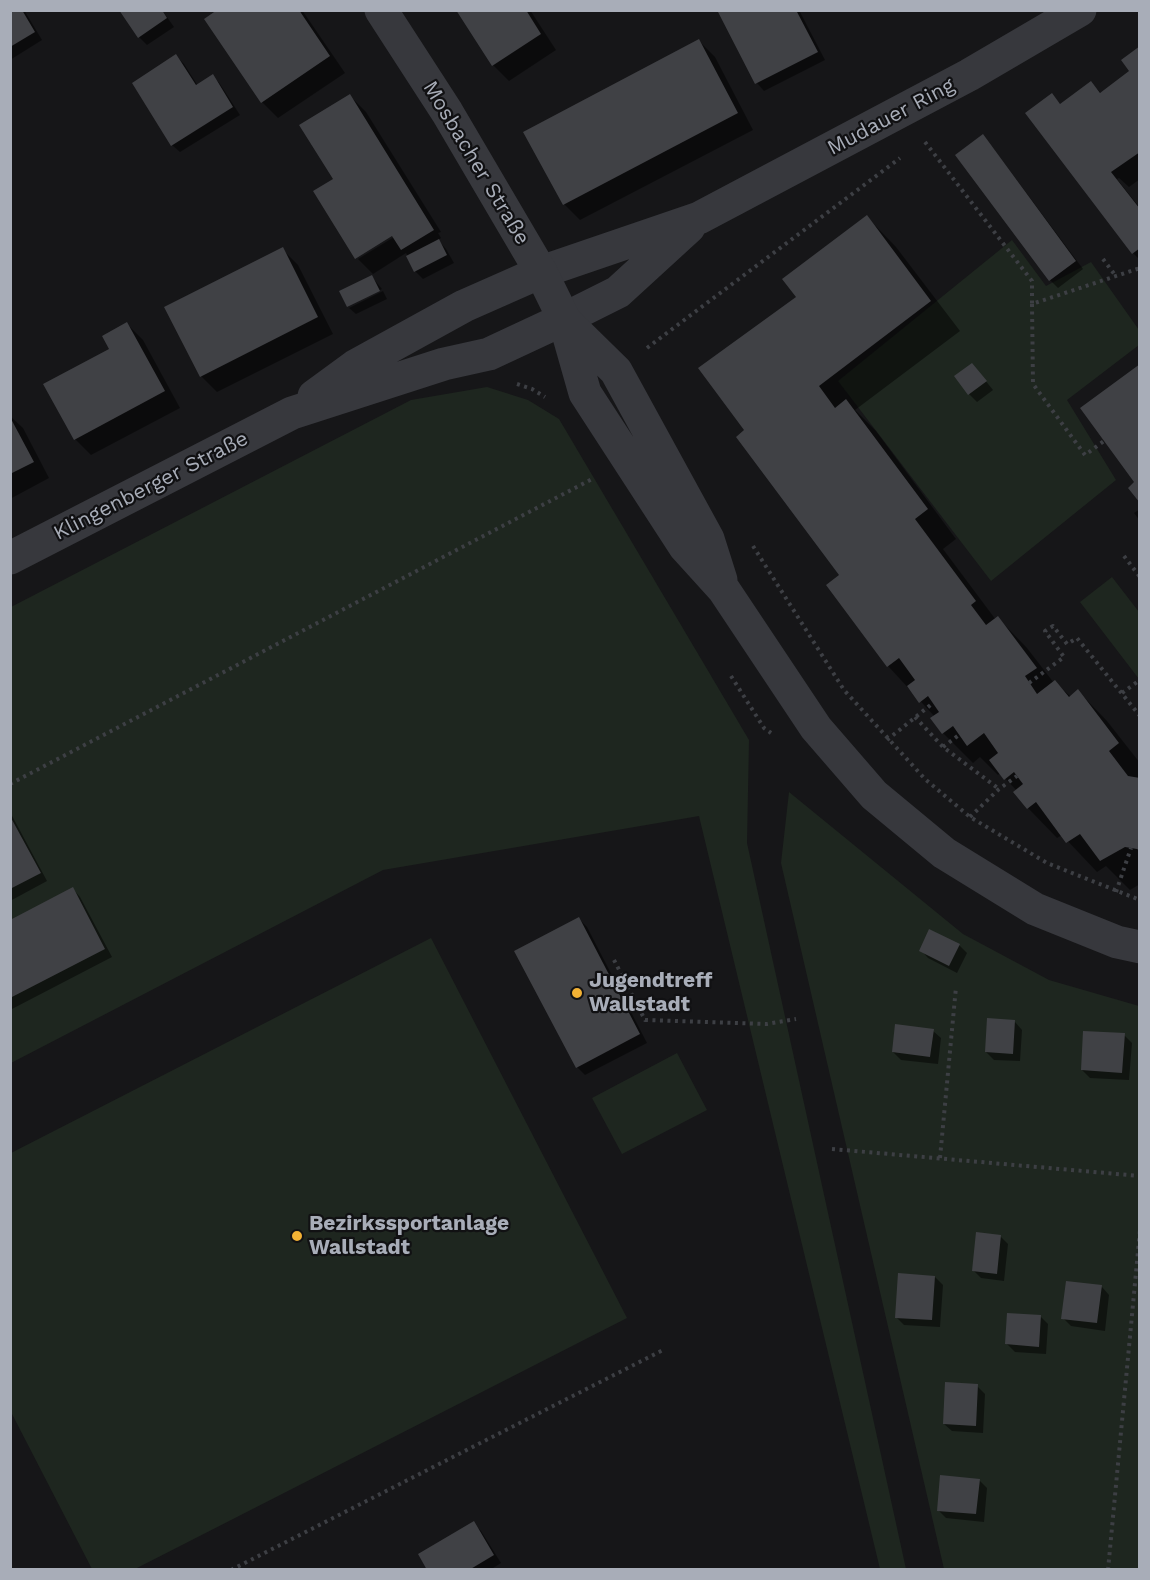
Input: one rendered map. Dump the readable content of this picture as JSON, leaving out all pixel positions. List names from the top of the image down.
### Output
{
  "streets": {
    "street": ["Mudauer Ring", "Mosbacher Straße", "Klingenberger Straße"]
  },
  "crossings": [
    ["Mudauer Ring", "Mosbacher Straße"],
    ["Mudauer Ring", "Klingenberger Straße"],
    ["Mosbacher Straße", "Klingenberger Straße"]
  ],
  "places": ["Jugendtreff Wallstadt", "Bezirkssportanlage Wallstadt"]
}
